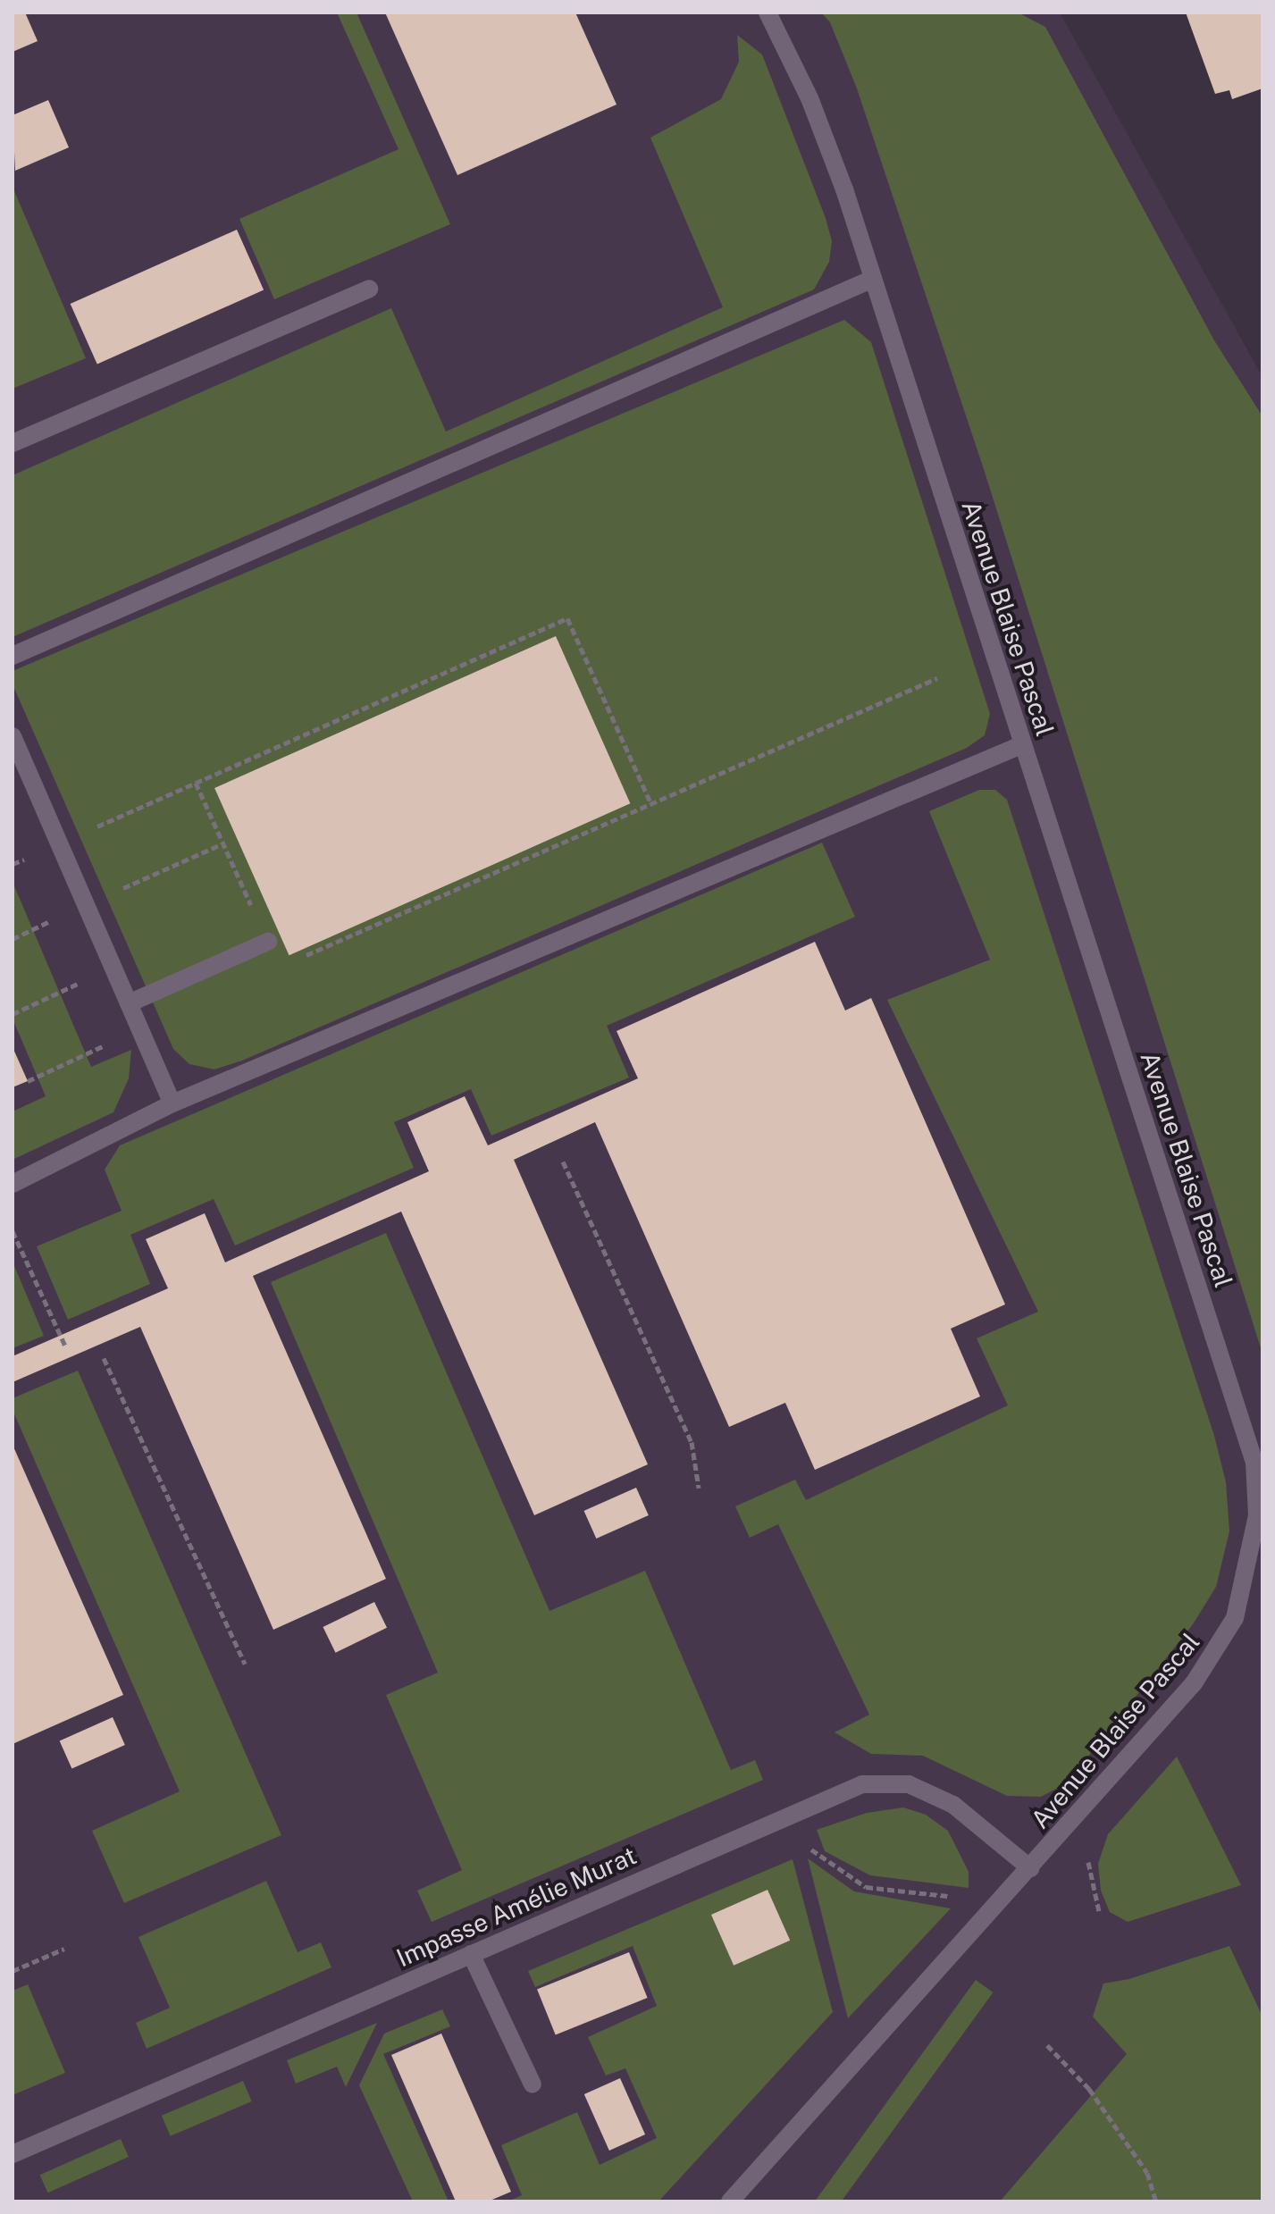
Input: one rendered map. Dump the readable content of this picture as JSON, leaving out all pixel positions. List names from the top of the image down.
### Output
{
  "streets": {
    "street": ["Avenue Blaise Pascal", "Impasse Amélie Murat"]
  },
  "crossings": [
    ["Avenue Blaise Pascal", "Impasse Amélie Murat"]
  ]
}
